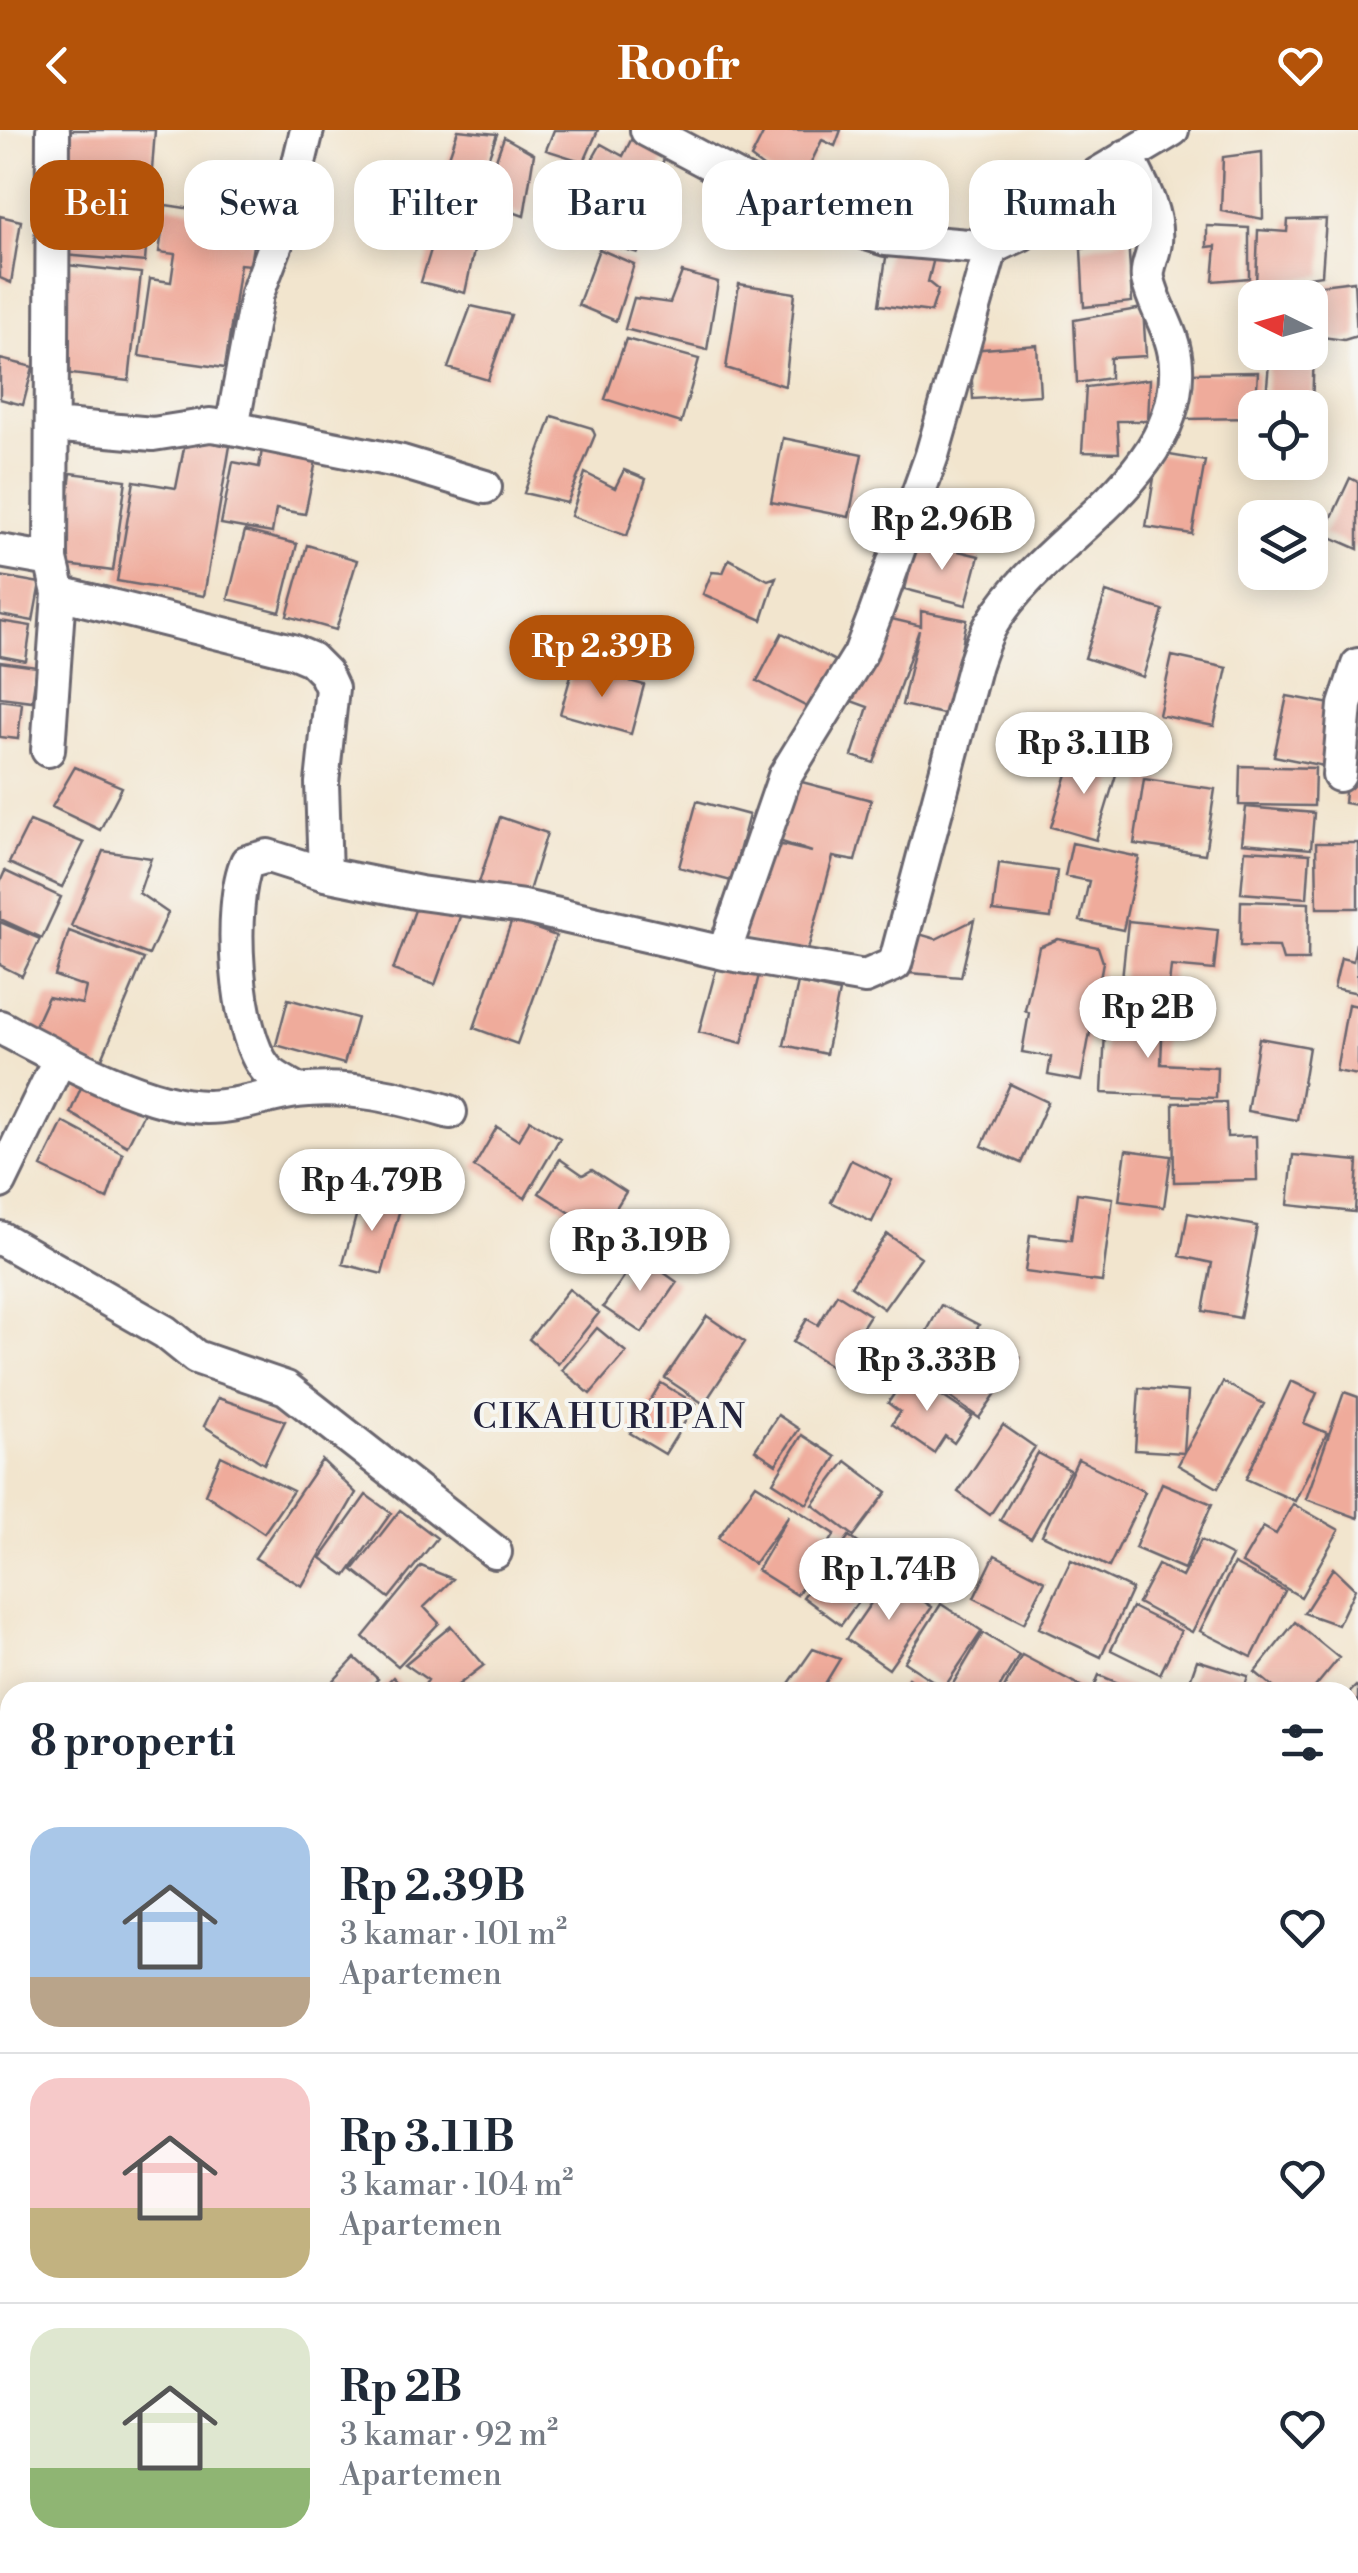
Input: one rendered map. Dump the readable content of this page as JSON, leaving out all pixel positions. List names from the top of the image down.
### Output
{
  "districts": ["CIKAHURIPAN"],
  "north": "left",
  "page": {
    "header": "Roofr",
    "chip": [
      "Beli",
      "Sewa",
      "Filter",
      "Baru",
      "Apartemen",
      "Rumah"
    ],
    "price": [
      "Rp 2.96B",
      "Rp 2.39B",
      "Rp 3.11B",
      "Rp 2B",
      "Rp 4.79B",
      "Rp 3.19B",
      "Rp 3.33B",
      "Rp 1.74B"
    ],
    "heading": "8 properti",
    "list": [
      {
        "name": "Rp 2.39B",
        "note": "3 kamar · 101 m² · Apartemen"
      },
      {
        "name": "Rp 3.11B",
        "note": "3 kamar · 104 m² · Apartemen"
      },
      {
        "name": "Rp 2B",
        "note": "3 kamar · 92 m² · Apartemen"
      }
    ]
  }
}
